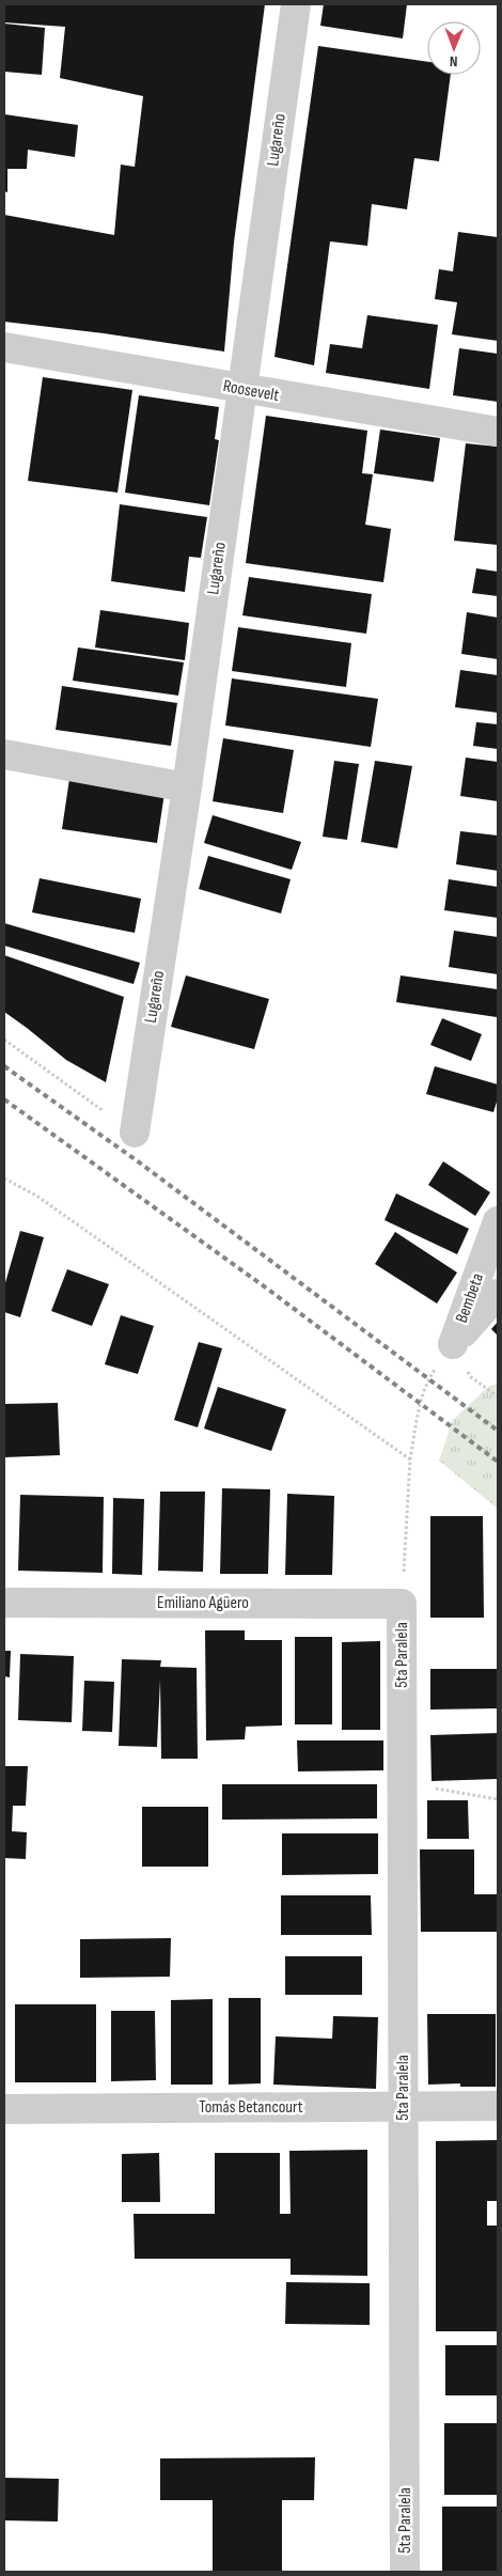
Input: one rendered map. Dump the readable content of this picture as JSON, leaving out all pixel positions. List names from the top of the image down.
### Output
{
  "streets": {
    "street": [
      "Lugareño",
      "Roosevelt",
      "Bembeta",
      "Emiliano Agüero",
      "5ta Paralela",
      "Tomás Betancourt"
    ]
  },
  "crossings": [
    ["Lugareño", "Roosevelt"],
    ["Emiliano Agüero", "5ta Paralela"],
    ["5ta Paralela", "Tomás Betancourt"]
  ],
  "north": "bottom"
}
